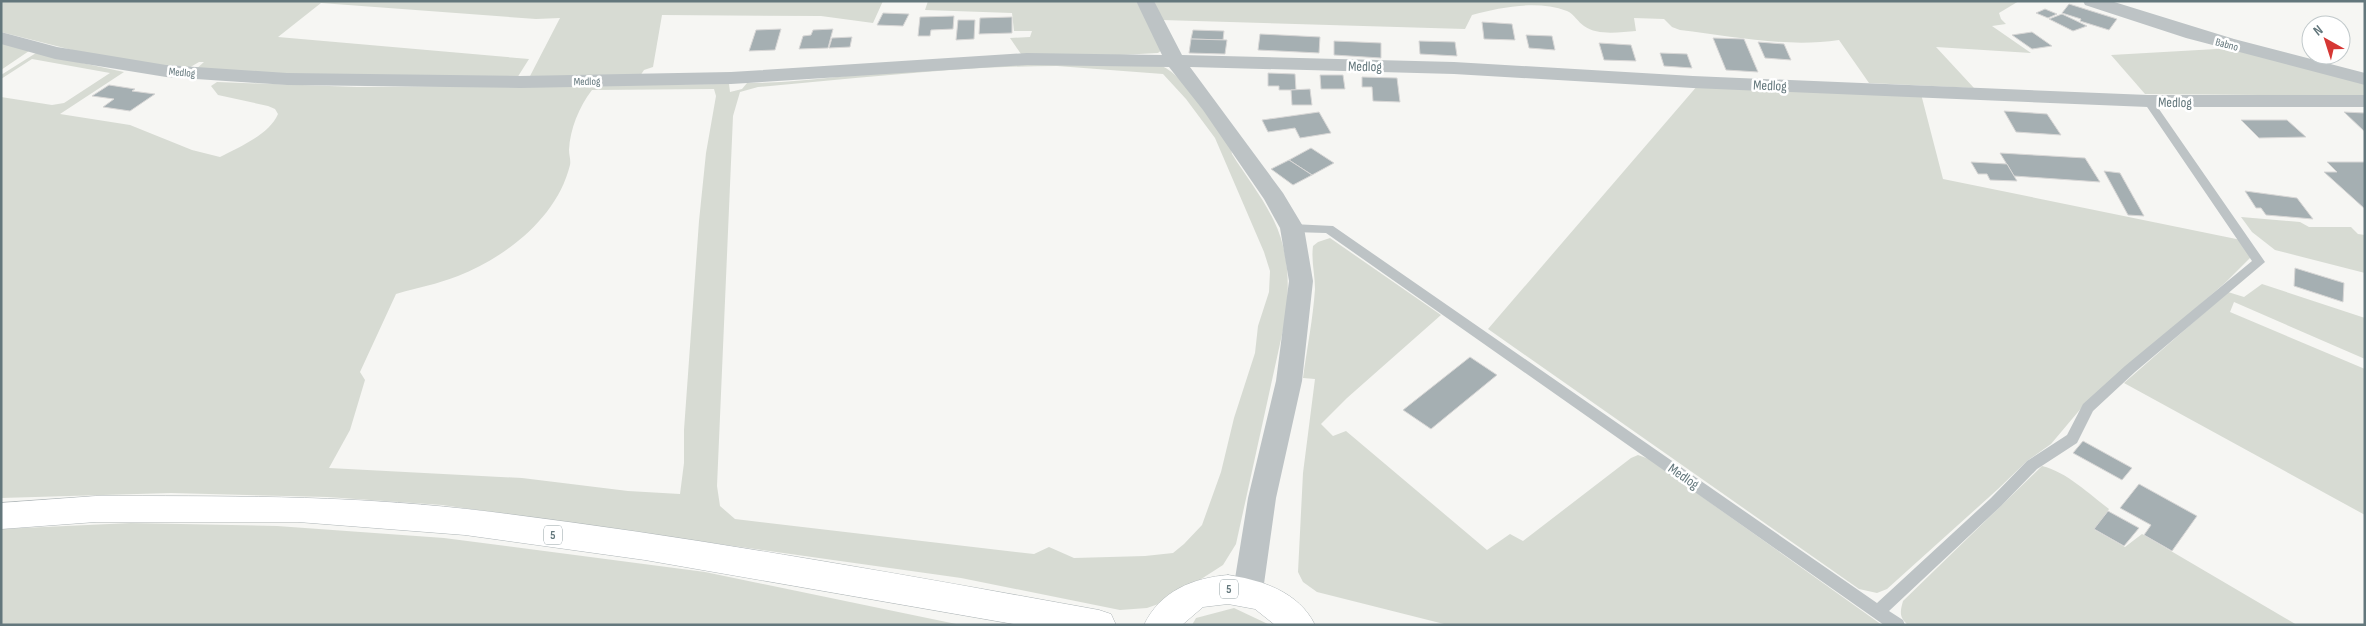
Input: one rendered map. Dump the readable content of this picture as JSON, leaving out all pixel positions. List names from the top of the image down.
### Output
{
  "streets": {
    "main road": ["5"],
    "street": ["Babno", "Medlog"]
  },
  "north": "top left"
}
